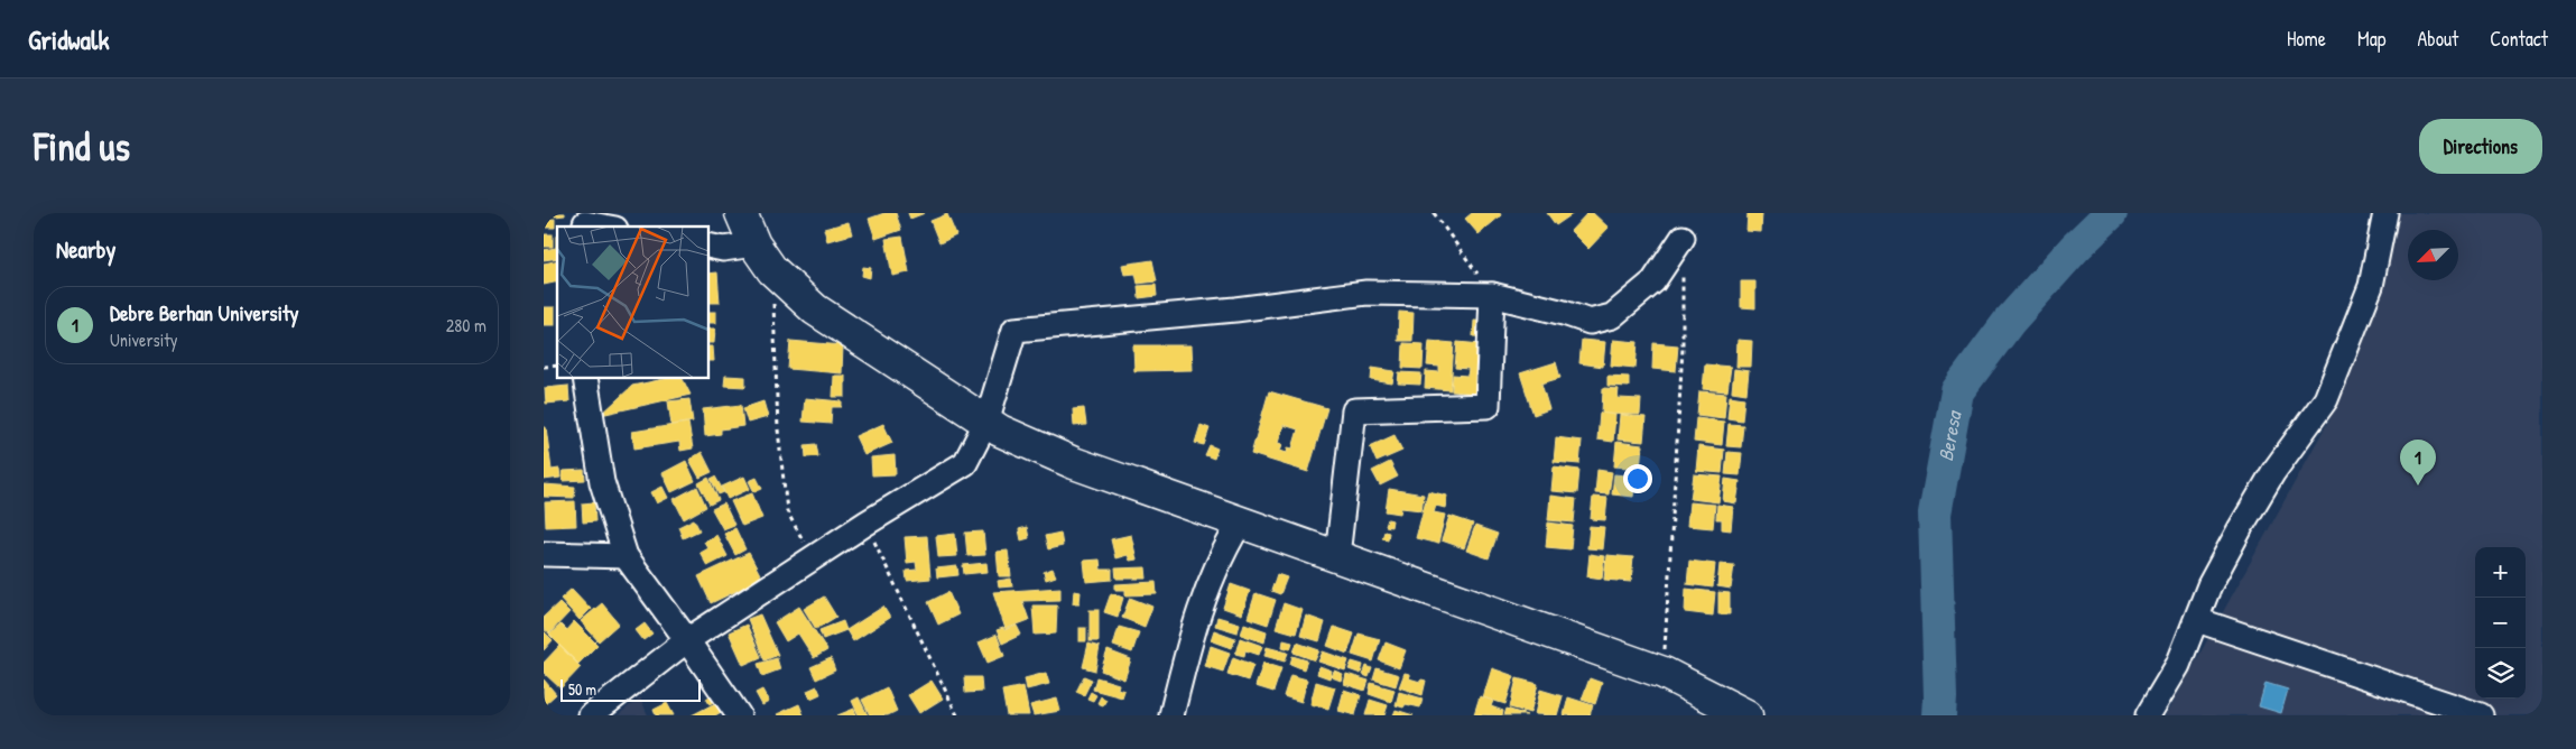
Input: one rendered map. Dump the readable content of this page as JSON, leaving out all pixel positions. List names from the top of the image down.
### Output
{
  "water": ["Beresa"],
  "scale_bar": "50 m",
  "north": "bottom left",
  "page": {
    "header": "Gridwalk",
    "nav": [
      "Home",
      "Map",
      "About",
      "Contact"
    ],
    "buttons": "Directions",
    "title": "Find us",
    "heading": "Nearby",
    "list": [
      {
        "mark": "1",
        "name": "Debre Berhan University",
        "note": "University",
        "value": "280 m"
      }
    ],
    "pins": "1",
    "map_buttons": ["+", "−"],
    "scale": "50 m"
  }
}
